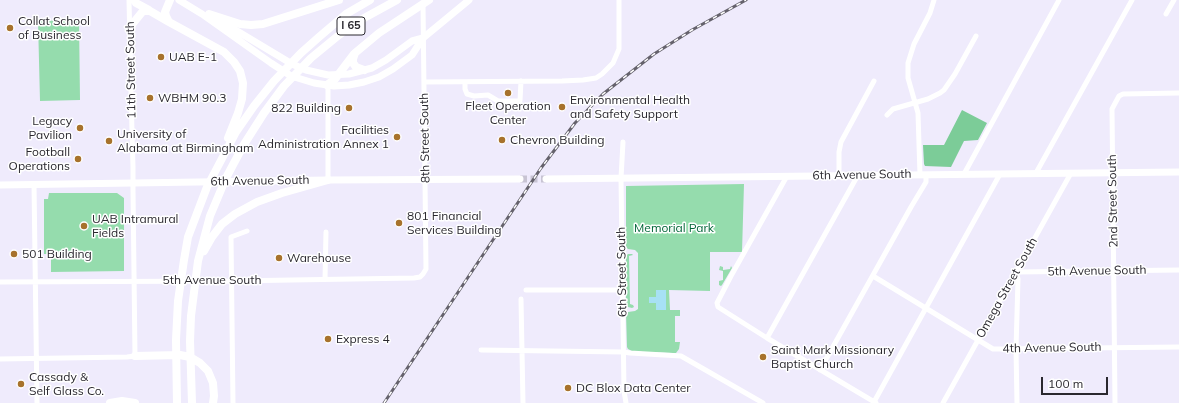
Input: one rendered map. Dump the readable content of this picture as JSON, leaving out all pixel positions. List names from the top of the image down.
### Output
{
  "streets": {
    "highway": ["I 65"],
    "main road": ["6th Avenue South"],
    "street": [
      "11th Street South",
      "8th Street South",
      "2nd Street South",
      "5th Avenue South",
      "6th Street South",
      "Omega Street South",
      "4th Avenue South"
    ]
  },
  "crossings": [
    ["11th Street South", "6th Avenue South"],
    ["11th Street South", "5th Avenue South"],
    ["8th Street South", "6th Avenue South"],
    ["8th Street South", "5th Avenue South"],
    ["6th Avenue South", "2nd Street South"],
    ["6th Avenue South", "6th Street South"],
    ["6th Avenue South", "Omega Street South"],
    ["2nd Street South", "5th Avenue South"],
    ["2nd Street South", "4th Avenue South"],
    ["5th Avenue South", "Omega Street South"],
    ["Omega Street South", "4th Avenue South"]
  ],
  "parks": ["Memorial Park"],
  "places": [
    "Collat School of Business",
    "UAB E-1",
    "Fleet Operation Center",
    "WBHM 90.3",
    "Environmental Health and Safety Support",
    "822 Building",
    "Legacy Pavilion",
    "Facilities Administration Annex 1",
    "Chevron Building",
    "University of Alabama at Birmingham",
    "Football Operations",
    "801 Financial Services Building",
    "UAB Intramural Fields",
    "501 Building",
    "Warehouse",
    "Express 4",
    "Saint Mark Missionary Baptist Church",
    "Cassady & Self Glass Co.",
    "DC Blox Data Center"
  ],
  "scale_bar": "100 m"
}
